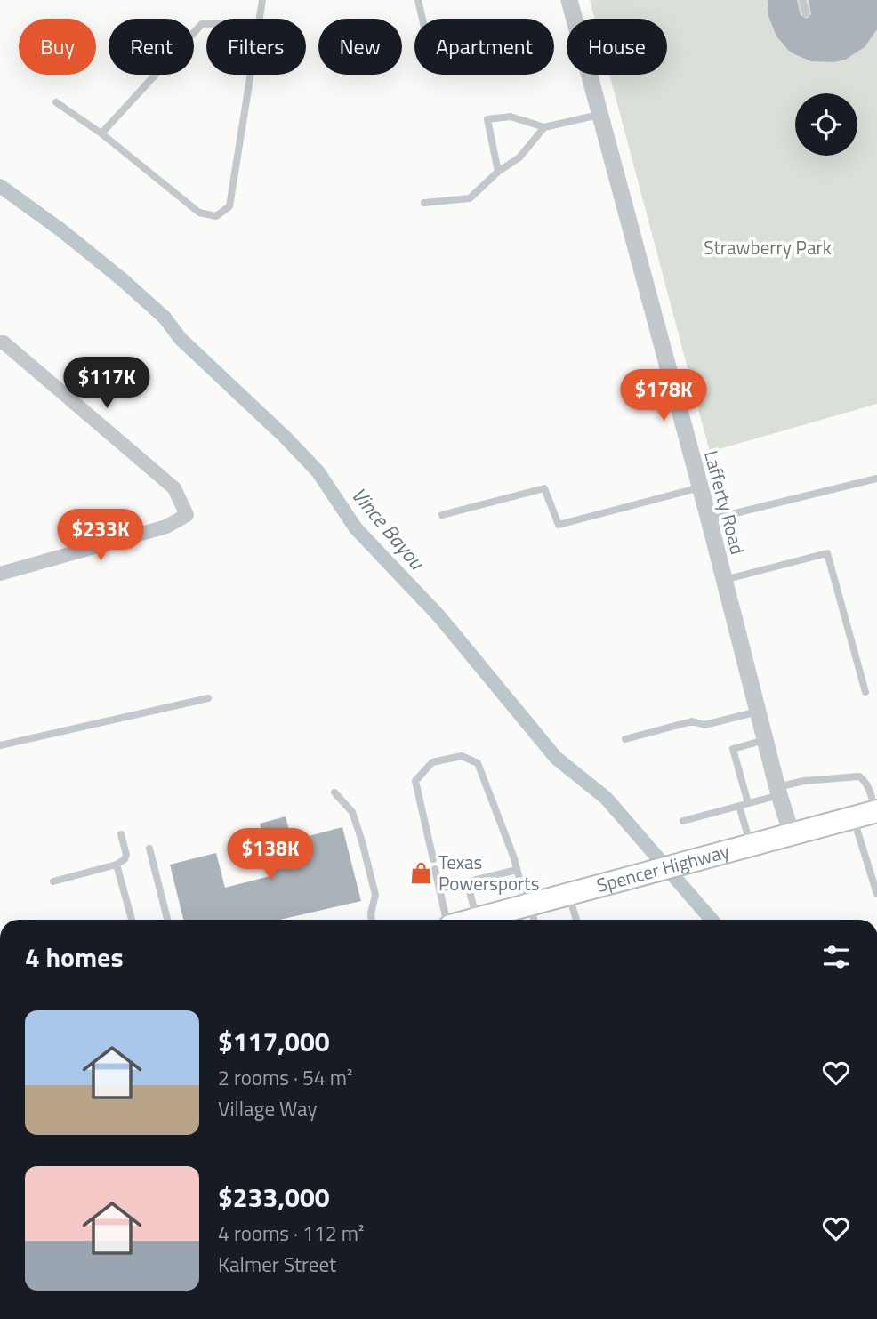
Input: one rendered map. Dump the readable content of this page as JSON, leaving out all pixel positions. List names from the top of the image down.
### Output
{
  "streets": {
    "main road": ["Spencer Highway"],
    "street": ["Lafferty Road"]
  },
  "crossings": [
    ["Lafferty Road", "Spencer Highway"]
  ],
  "water": ["Vince Bayou"],
  "parks": ["Strawberry Park"],
  "places": {
    "shop": ["Texas Powersports"]
  },
  "page": {
    "chip": [
      "Buy",
      "Rent",
      "Filters",
      "New",
      "Apartment",
      "House"
    ],
    "price": [
      "$117K",
      "$178K",
      "$233K",
      "$138K"
    ],
    "heading": "4 homes",
    "list": [
      {
        "name": "$117,000",
        "note": "2 rooms · 54 m² · Village Way"
      },
      {
        "name": "$233,000",
        "note": "4 rooms · 112 m² · Kalmer Street"
      }
    ]
  }
}
